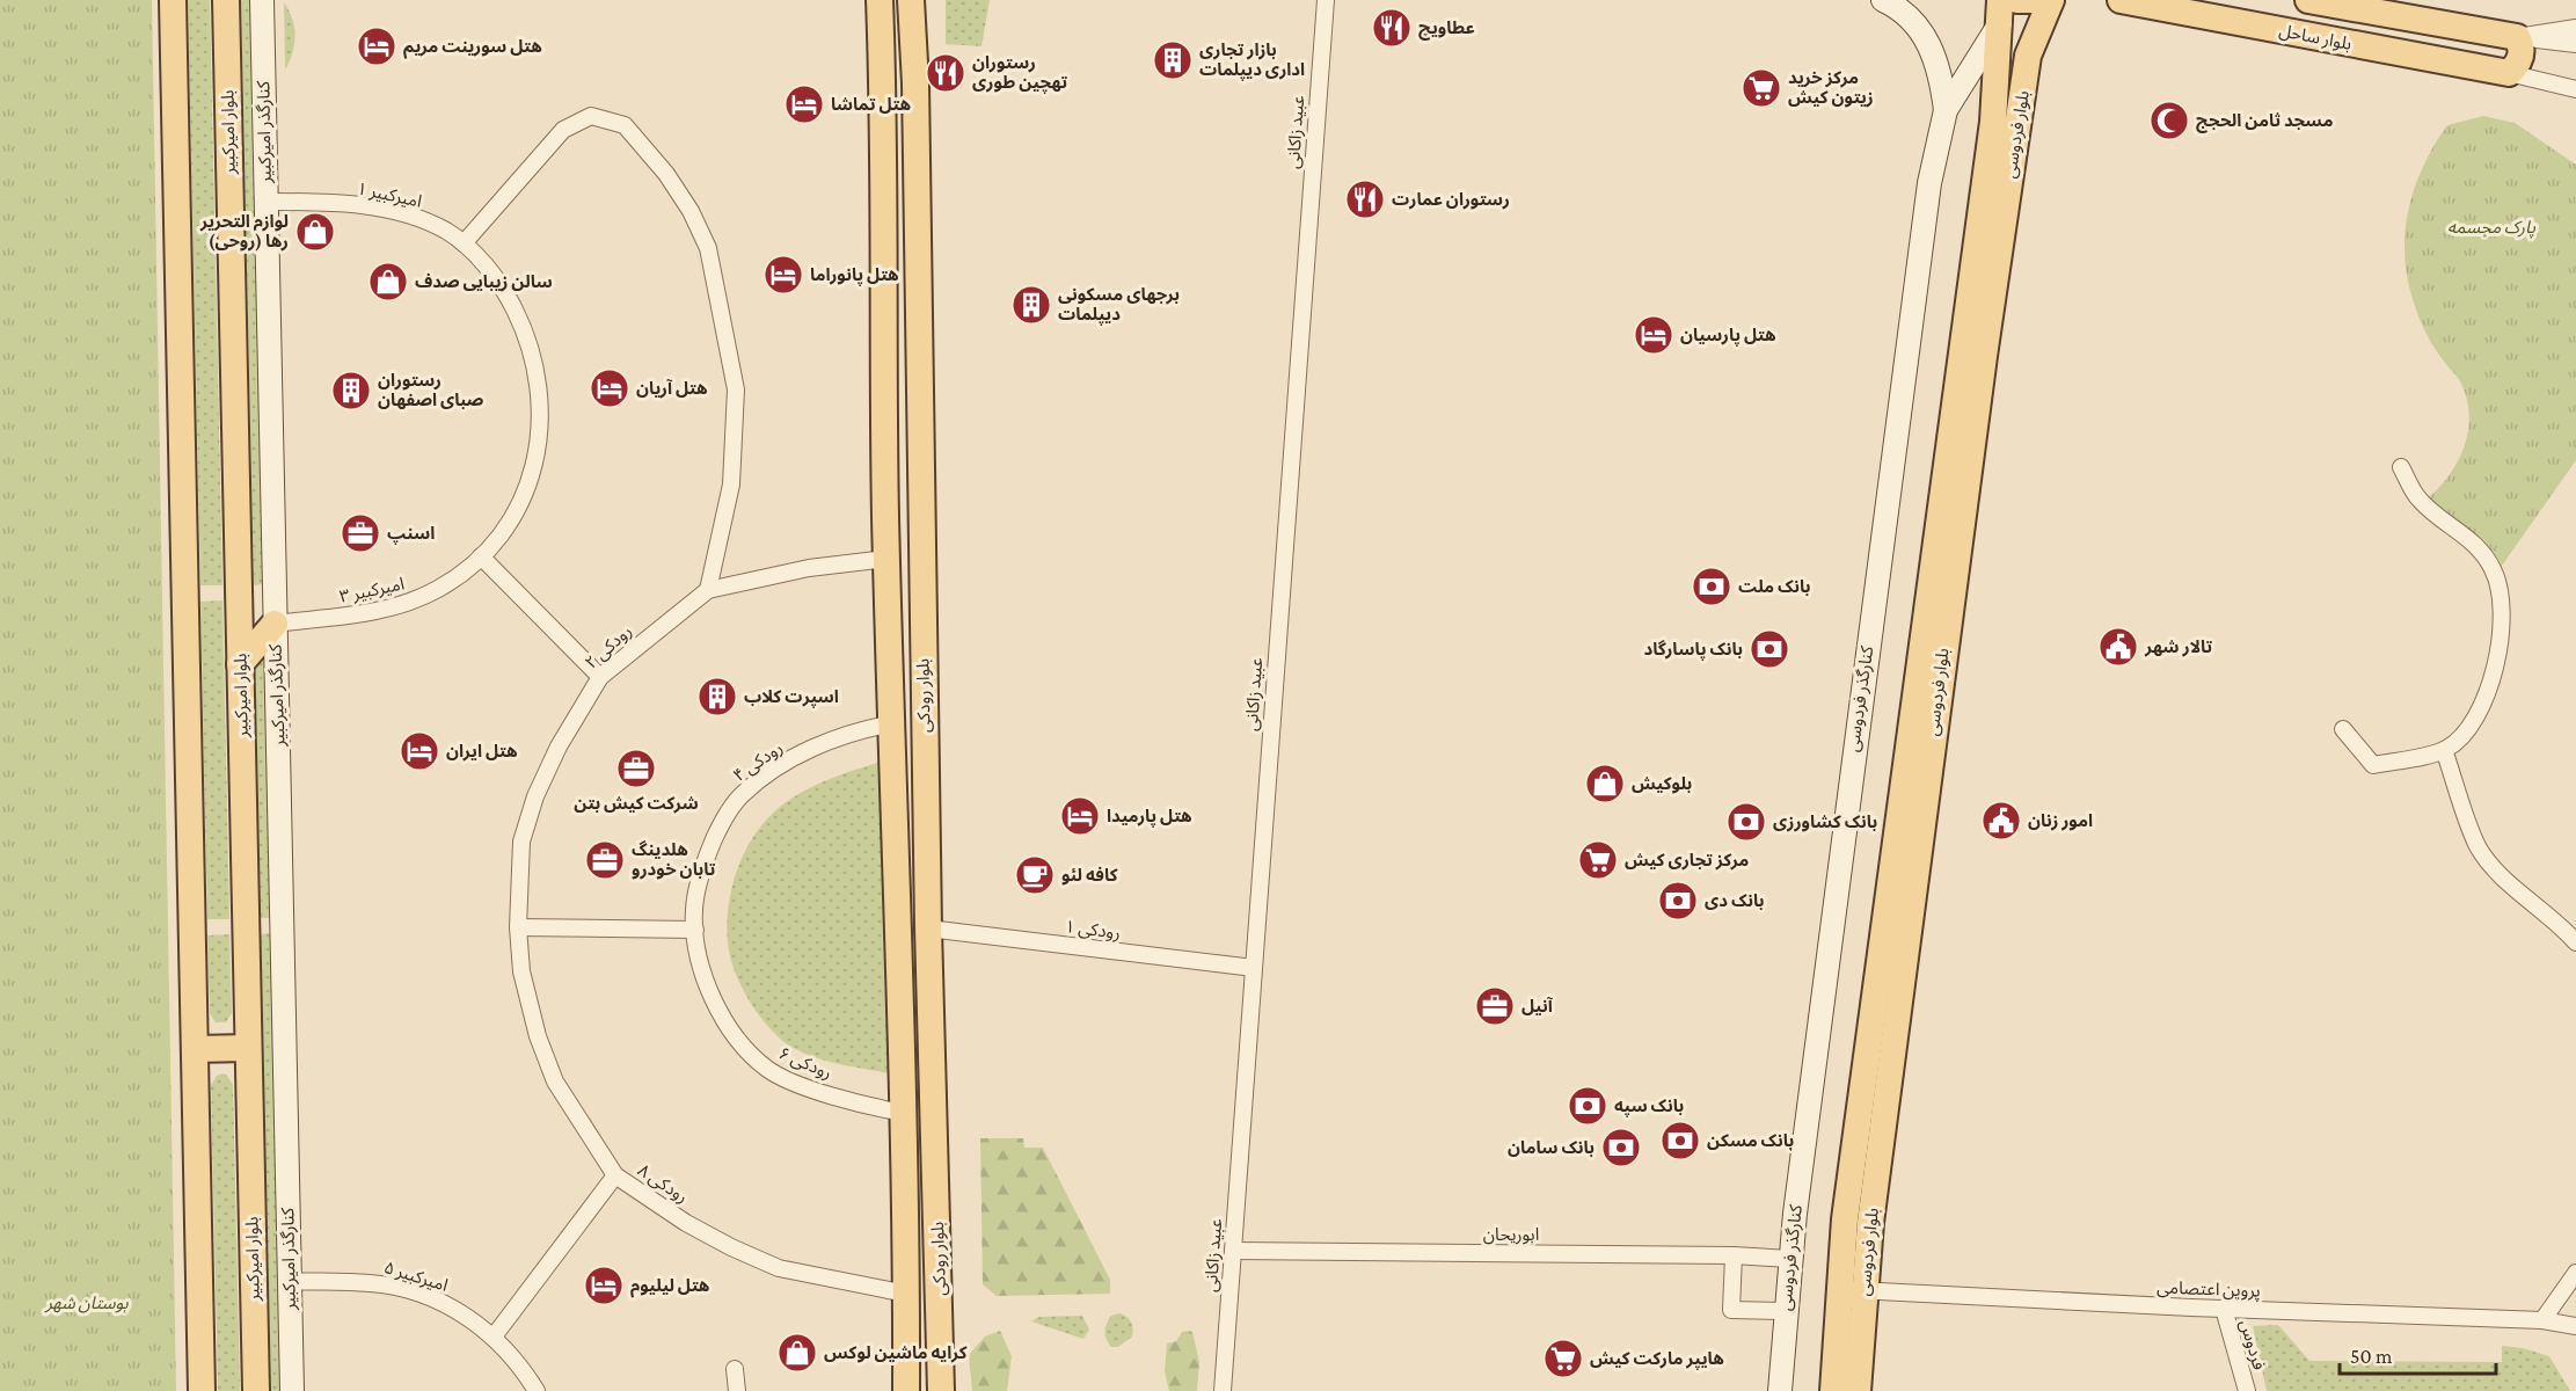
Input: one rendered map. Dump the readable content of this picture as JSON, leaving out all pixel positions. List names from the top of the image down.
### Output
{
  "streets": {
    "main road": [
      "بلوار ساحل",
      "بلوار امیرکبیر",
      "بلوار فردوسی",
      "بلوار رودکی"
    ],
    "street": [
      "کنارگذر امیرکبیر",
      "عبید زاکانی",
      "امیرکبیر ۱",
      "امیرکبیر ۳",
      "رودکی ۲",
      "کنارگذر فردوسی",
      "رودکی ۴",
      "رودکی ۱",
      "رودکی ۶",
      "رودکی ۸",
      "ابوریحان",
      "امیرکبیر ۵",
      "پروین اعتصامی",
      "فردوس"
    ]
  },
  "crossings": [
    ["کنارگذر امیرکبیر", "امیرکبیر ۱"],
    ["کنارگذر امیرکبیر", "امیرکبیر ۳"],
    ["کنارگذر امیرکبیر", "امیرکبیر ۵"],
    ["عبید زاکانی", "رودکی ۱"],
    ["عبید زاکانی", "ابوریحان"],
    ["بلوار فردوسی", "کنارگذر فردوسی"],
    ["بلوار فردوسی", "پروین اعتصامی"],
    ["امیرکبیر ۱", "امیرکبیر ۳"],
    ["رودکی ۲", "بلوار رودکی"],
    ["رودکی ۲", "رودکی ۸"],
    ["بلوار رودکی", "رودکی ۴"],
    ["بلوار رودکی", "رودکی ۱"],
    ["بلوار رودکی", "رودکی ۶"],
    ["بلوار رودکی", "رودکی ۸"],
    ["کنارگذر فردوسی", "ابوریحان"],
    ["رودکی ۴", "رودکی ۶"],
    ["پروین اعتصامی", "فردوس"]
  ],
  "parks": ["پارک مجسمه", "بوستان شهر"],
  "places": {
    "restaurant": ["عطاویچ", "رستوران تهچین طوری", "رستوران عمارت"],
    "hotel": [
      "هتل سورینت مريم",
      "هتل تماشا",
      "هتل پانوراما",
      "هتل پارسیان",
      "هتل آریان",
      "هتل ایران",
      "هتل پارمیدا",
      "هتل لیلیوم"
    ],
    "building": [
      "بازار تجاری اداری دیپلمات",
      "برجهای مسکونی دیپلمات",
      "رستوران صبای اصفهان",
      "اسپرت کلاب"
    ],
    "supermarket": ["مرکز خرید زیتون کیش", "مرکز تجاری کیش", "هایپر مارکت کیش"],
    "mosque": ["مسجد ثامن الحجج"],
    "shop": [
      "لوازم التحریر رها (روحی)",
      "سالن زیبایی صدف",
      "بلوکیش",
      "کرایه ماشین لوکس"
    ],
    "office": [
      "اسنپ",
      "شرکت کیش بتن",
      "هلدینگ تابان خودرو",
      "آنیل"
    ],
    "bank": [
      "بانک ملت",
      "بانک پاسارگاد",
      "بانک کشاورزی",
      "بانک دی",
      "بانک سپه",
      "بانک مسکن",
      "بانک سامان"
    ],
    "public building": ["تالار شهر", "امور زنان"],
    "cafe": ["کافه لئو"]
  },
  "scale_bar": "50 m"
}
